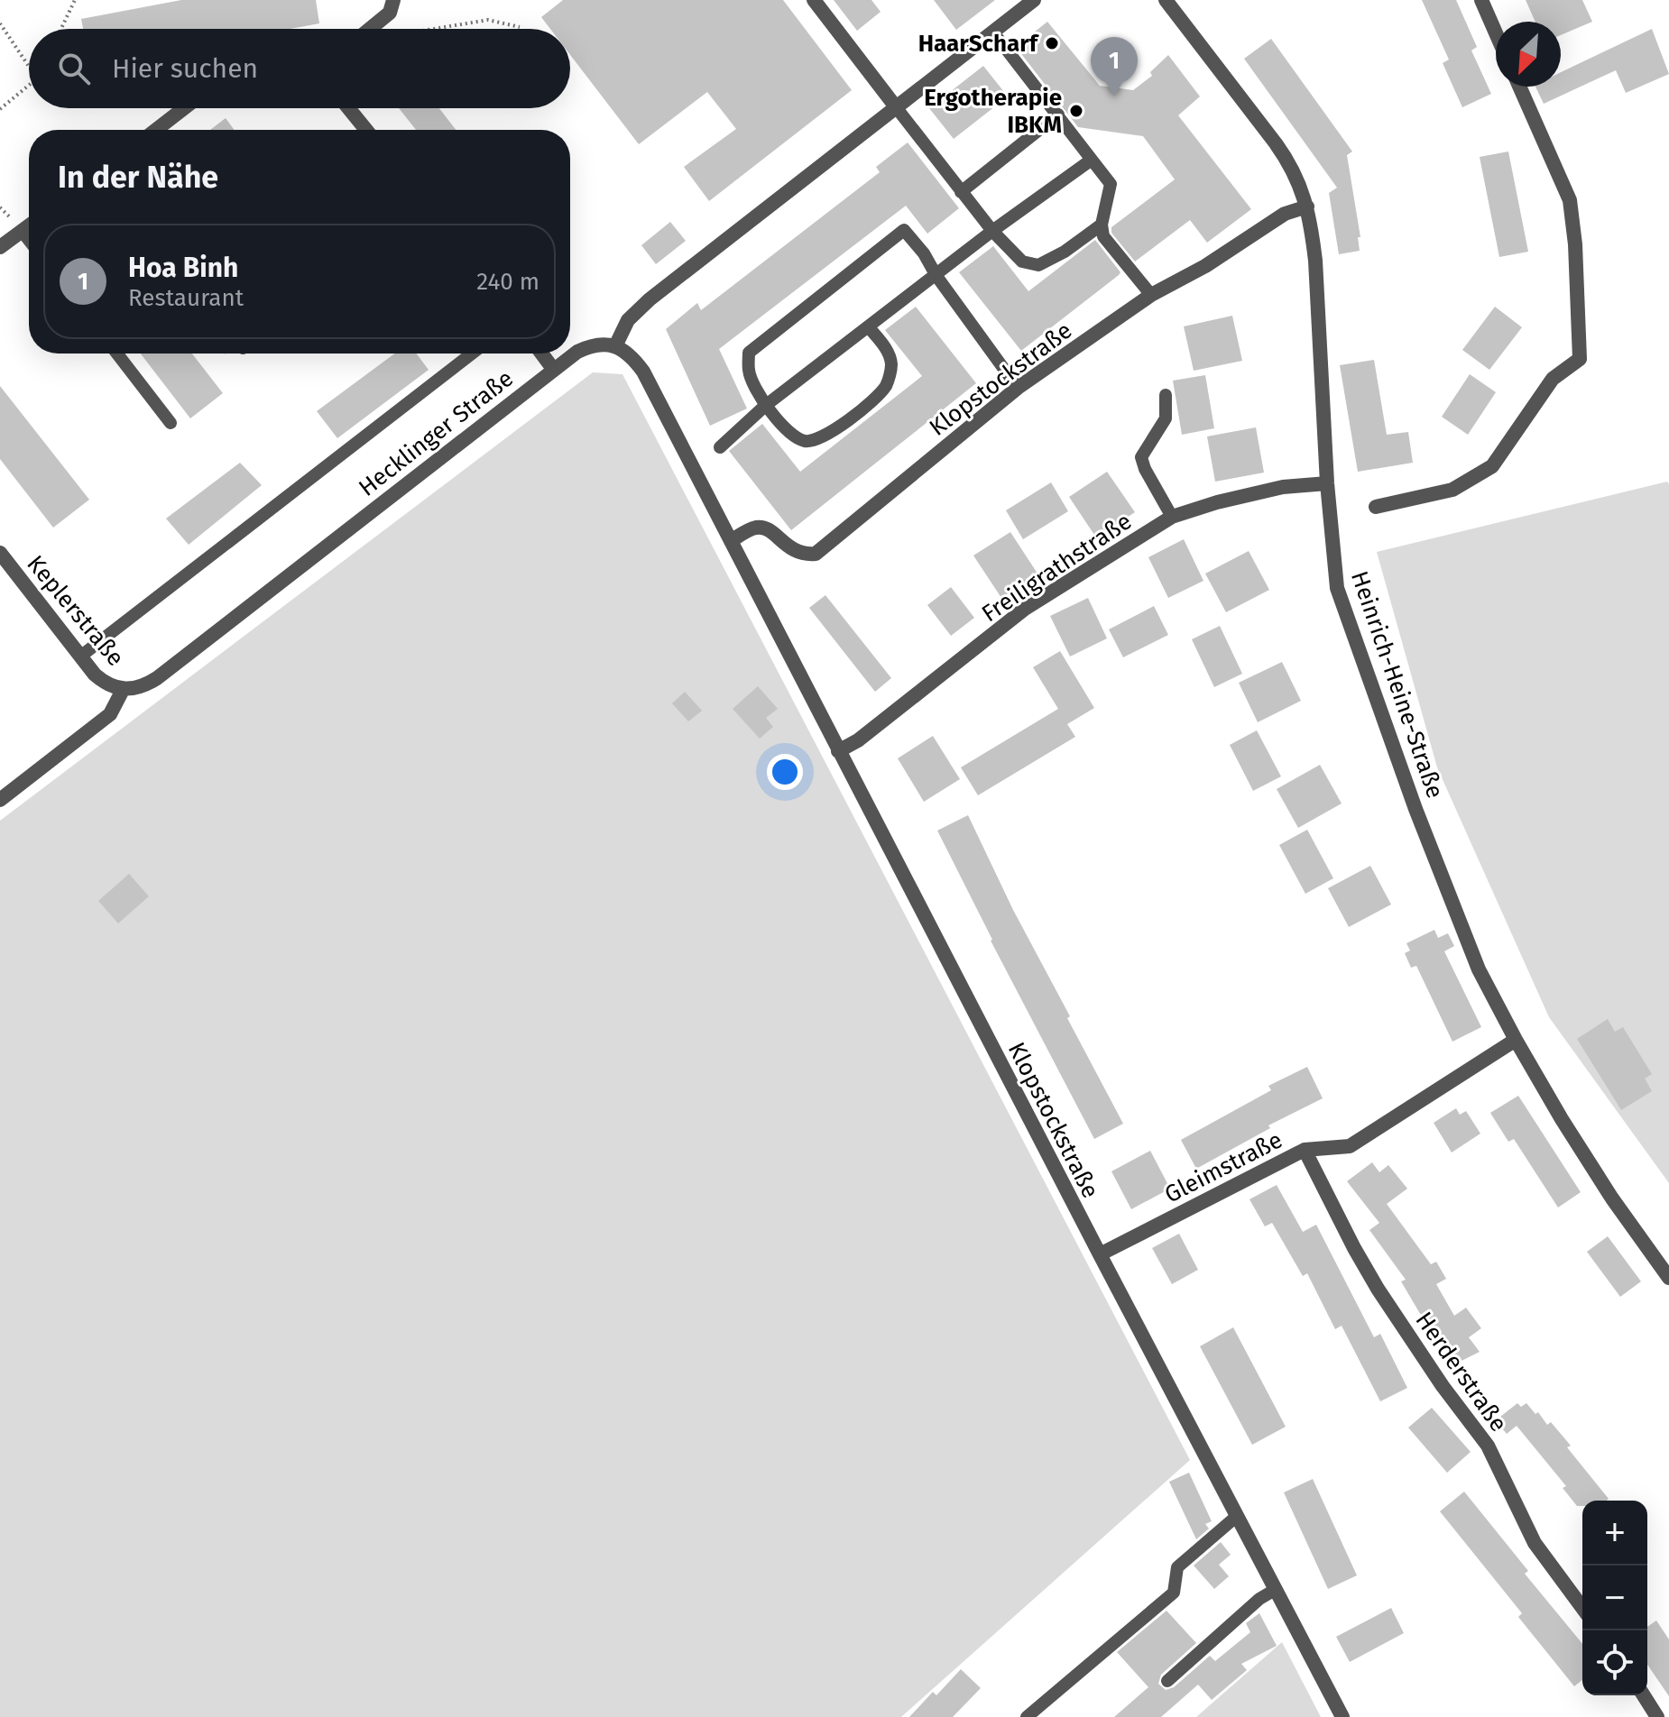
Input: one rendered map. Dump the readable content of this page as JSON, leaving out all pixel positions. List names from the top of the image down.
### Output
{
  "streets": {
    "street": [
      "Klopstockstraße",
      "Hecklinger Straße",
      "Freiligrathstraße",
      "Keplerstraße",
      "Heinrich-Heine-Straße",
      "Gleimstraße",
      "Herderstraße"
    ]
  },
  "crossings": [
    ["Klopstockstraße", "Hecklinger Straße"],
    ["Klopstockstraße", "Freiligrathstraße"],
    ["Klopstockstraße", "Heinrich-Heine-Straße"],
    ["Klopstockstraße", "Gleimstraße"],
    ["Hecklinger Straße", "Keplerstraße"],
    ["Freiligrathstraße", "Heinrich-Heine-Straße"],
    ["Heinrich-Heine-Straße", "Gleimstraße"],
    ["Gleimstraße", "Herderstraße"]
  ],
  "places": ["HaarScharf", "Ergotherapie IBKM"],
  "north": "bottom left",
  "page": {
    "search": "Hier suchen",
    "pins": "1",
    "heading": "In der Nähe",
    "list": [
      {
        "mark": "1",
        "name": "Hoa Binh",
        "note": "Restaurant",
        "value": "240 m"
      }
    ],
    "map_buttons": ["+", "−"]
  }
}
